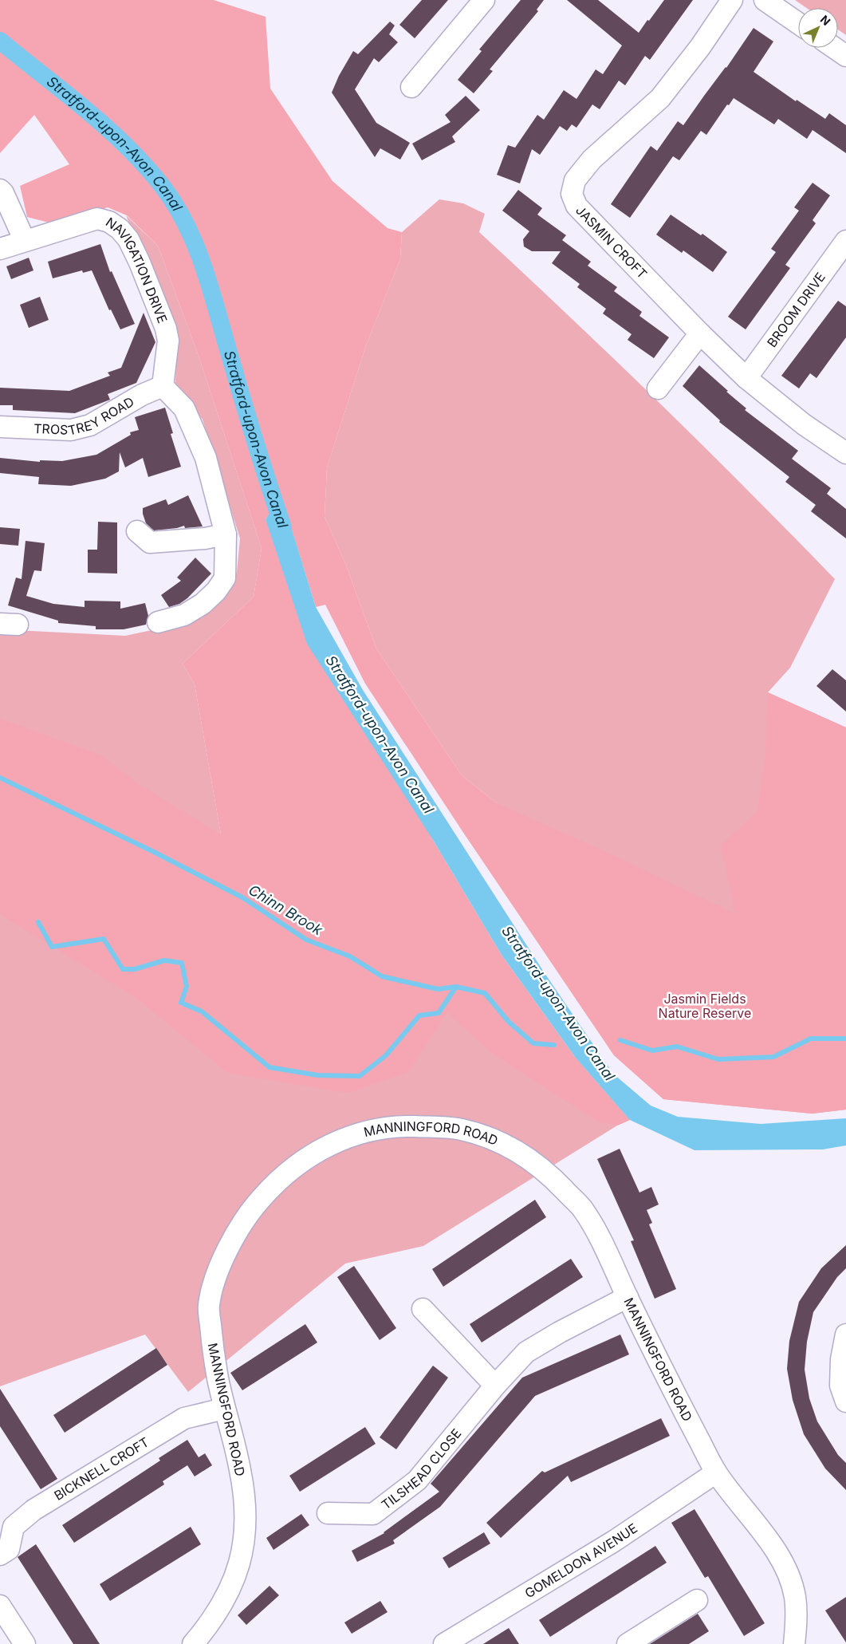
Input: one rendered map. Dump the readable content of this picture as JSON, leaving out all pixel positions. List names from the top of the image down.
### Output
{
  "streets": {
    "street": [
      "JASMIN CROFT",
      "NAVIGATION DRIVE",
      "BROOM DRIVE",
      "TROSTREY ROAD",
      "MANNINGFORD ROAD",
      "TILSHEAD CLOSE",
      "BICKNELL CROFT",
      "GOMELDON AVENUE"
    ]
  },
  "crossings": [
    ["JASMIN CROFT", "BROOM DRIVE"],
    ["NAVIGATION DRIVE", "TROSTREY ROAD"],
    ["MANNINGFORD ROAD", "TILSHEAD CLOSE"],
    ["MANNINGFORD ROAD", "BICKNELL CROFT"],
    ["MANNINGFORD ROAD", "GOMELDON AVENUE"]
  ],
  "water": ["Stratford-upon-Avon Canal", "Chinn Brook"],
  "parks": ["Jasmin Fields Nature Reserve"],
  "north": "top right"
}
